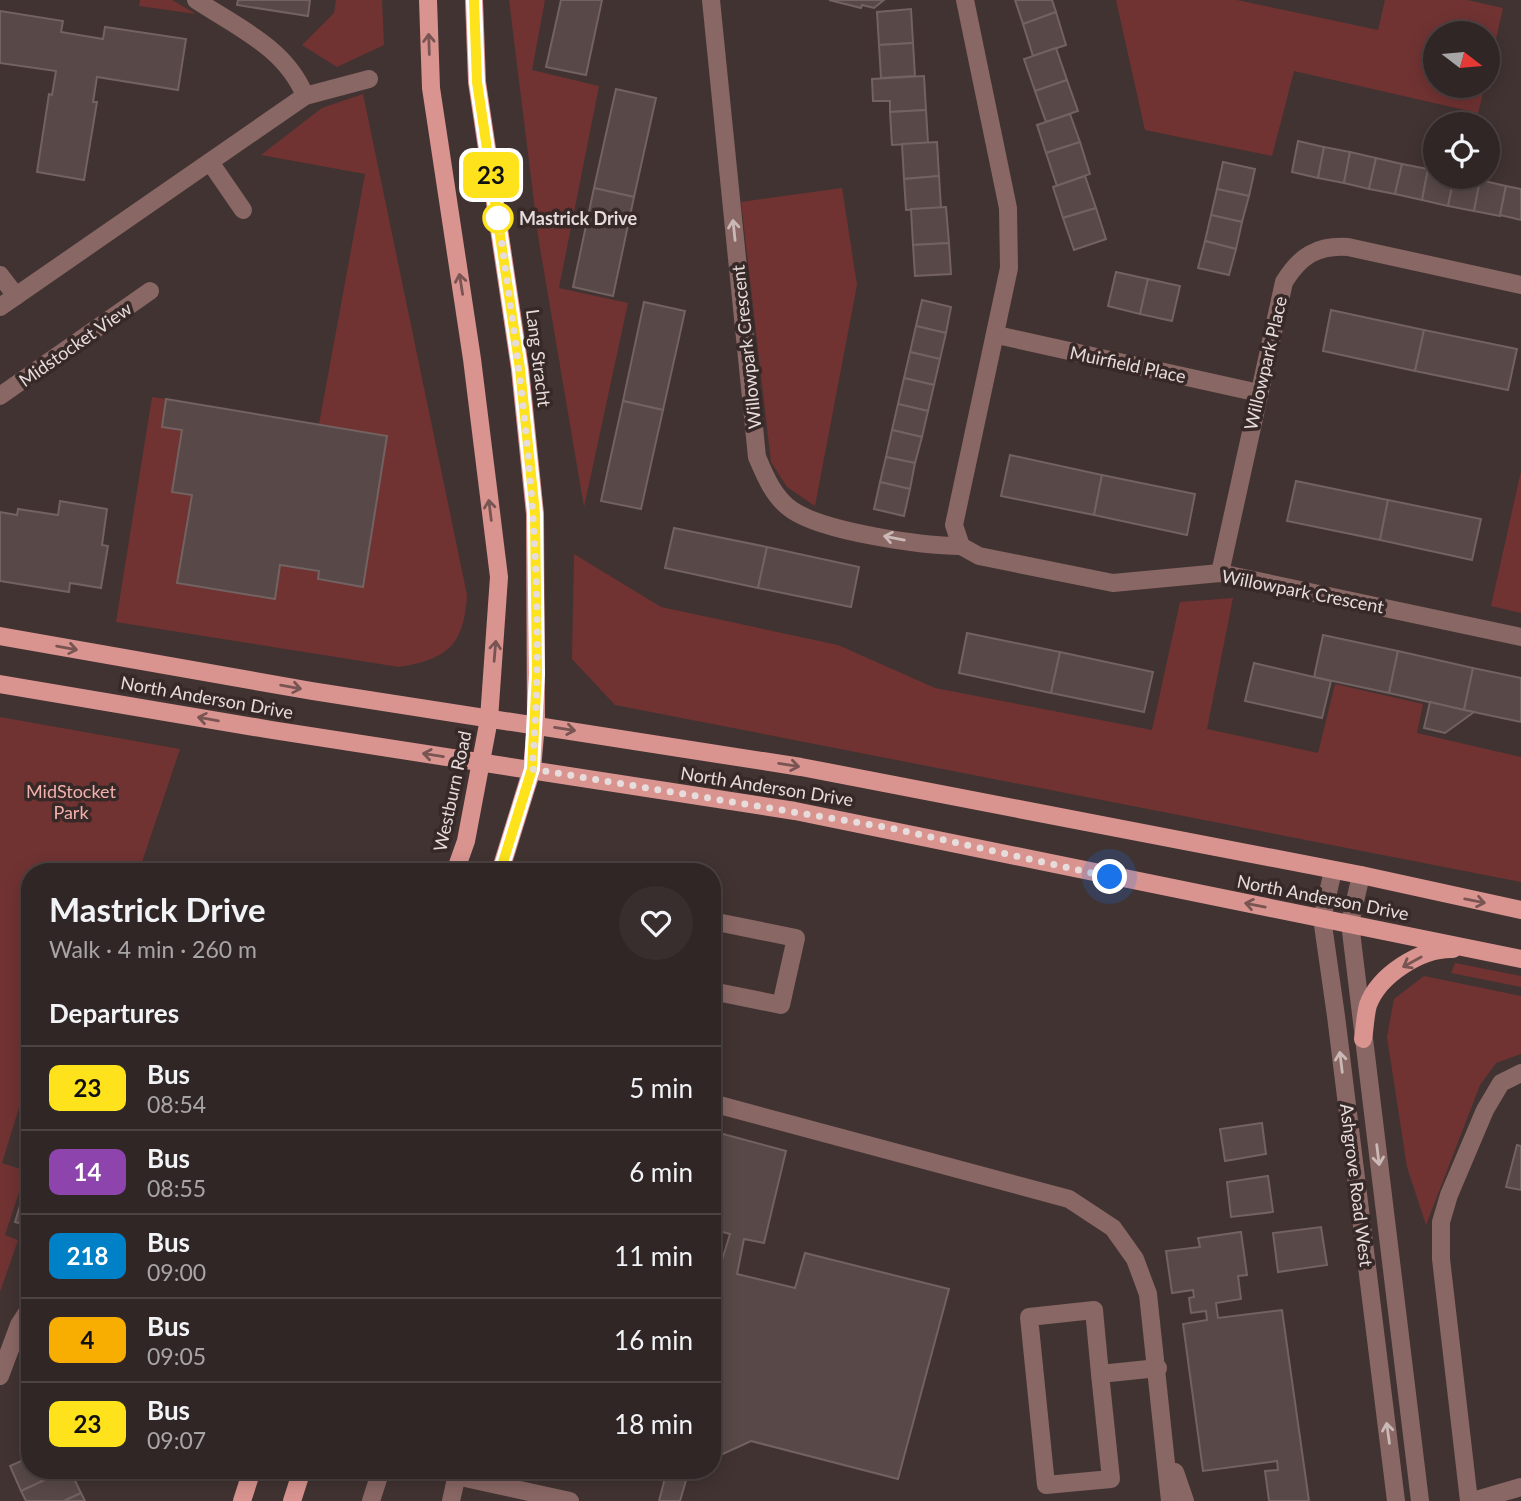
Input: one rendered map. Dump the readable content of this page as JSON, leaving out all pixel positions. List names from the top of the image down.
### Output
{
  "streets": {
    "main road": ["Lang Stracht", "North Anderson Drive", "Westburn Road"],
    "street": [
      "Midstocket View",
      "Willowpark Crescent",
      "Willowpark Place",
      "Muirfield Place",
      "Ashgrove Road West"
    ]
  },
  "crossings": [
    ["Willowpark Crescent", "Willowpark Place"],
    ["Lang Stracht", "North Anderson Drive"],
    ["Willowpark Place", "Muirfield Place"],
    ["North Anderson Drive", "Westburn Road"],
    ["North Anderson Drive", "Ashgrove Road West"]
  ],
  "one_way": ["Willowpark Crescent"],
  "parks": ["MidStocket Park"],
  "places": ["Mastrick Drive"],
  "lines": ["bus line 23"],
  "north": "right",
  "page": {
    "on_map": "23",
    "heading": [
      ["Mastrick Drive", "Walk · 4 min · 260 m"],
      "Departures"
    ],
    "list": [
      {
        "mark": "23",
        "name": "Bus",
        "note": "08:54",
        "value": "5 min"
      },
      {
        "mark": "14",
        "name": "Bus",
        "note": "08:55",
        "value": "6 min"
      },
      {
        "mark": "218",
        "name": "Bus",
        "note": "09:00",
        "value": "11 min"
      },
      {
        "mark": "4",
        "name": "Bus",
        "note": "09:05",
        "value": "16 min"
      },
      {
        "mark": "23",
        "name": "Bus",
        "note": "09:07",
        "value": "18 min"
      }
    ]
  }
}
